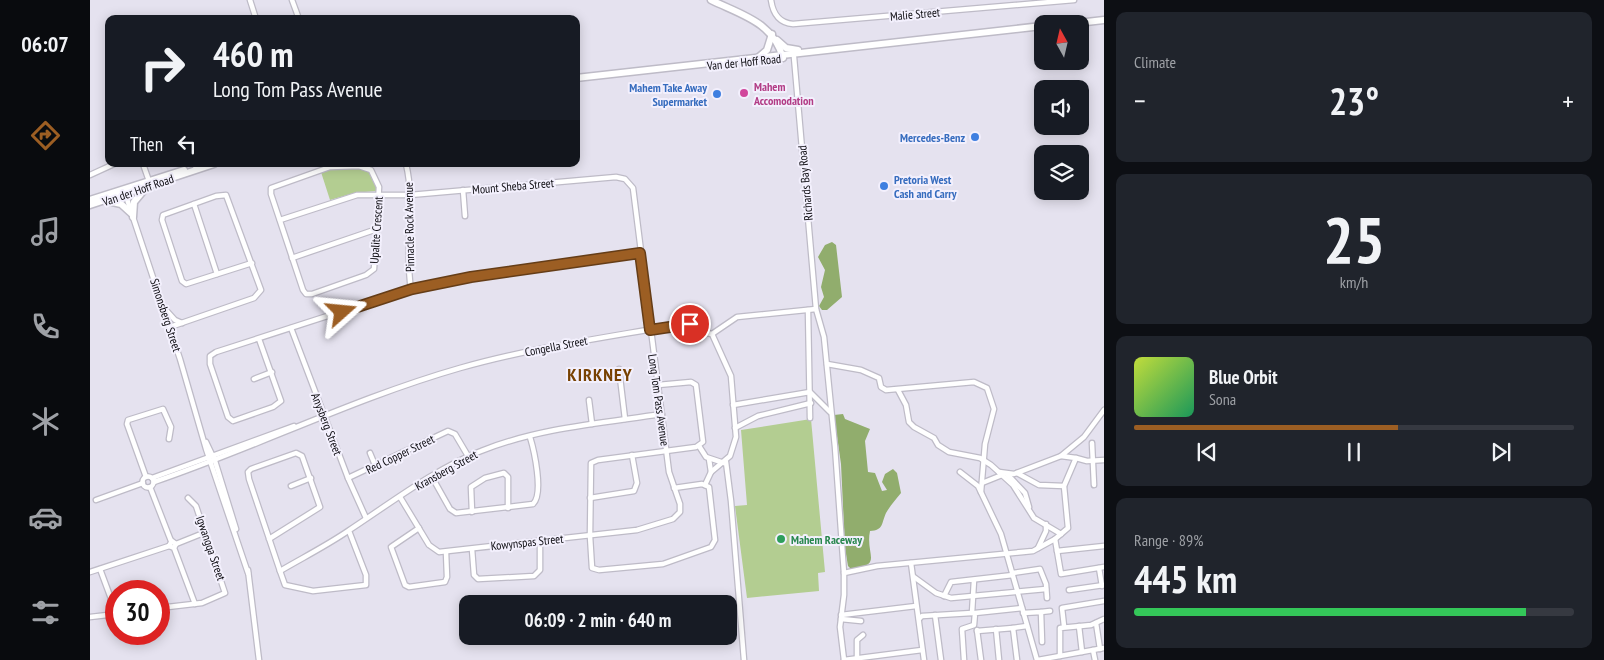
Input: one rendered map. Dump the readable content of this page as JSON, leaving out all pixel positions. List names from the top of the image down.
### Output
{
  "streets": {
    "main road": ["Van der Hoff Road"],
    "street": [
      "Malie Street",
      "Richards Bay Road",
      "Mount Sheba Street",
      "Pinnacle Rock Avenue",
      "Upalite Crescent",
      "Simonsberg Street",
      "Congella Street",
      "Long Tom Pass Avenue",
      "Anysberg Street",
      "Red Copper Street",
      "Kransberg Street",
      "Kowynspas Street",
      "Igwangqa Street"
    ]
  },
  "crossings": [
    ["Van der Hoff Road", "Richards Bay Road"],
    ["Van der Hoff Road", "Simonsberg Street"],
    ["Mount Sheba Street", "Pinnacle Rock Avenue"],
    ["Mount Sheba Street", "Upalite Crescent"],
    ["Mount Sheba Street", "Long Tom Pass Avenue"],
    ["Simonsberg Street", "Congella Street"],
    ["Congella Street", "Long Tom Pass Avenue"],
    ["Congella Street", "Anysberg Street"],
    ["Long Tom Pass Avenue", "Kransberg Street"],
    ["Long Tom Pass Avenue", "Kowynspas Street"],
    ["Anysberg Street", "Red Copper Street"],
    ["Anysberg Street", "Kransberg Street"],
    ["Red Copper Street", "Kransberg Street"]
  ],
  "districts": ["KIRKNEY"],
  "places": [
    "Mahem Accomodation",
    "Mahem Take Away Supermarket",
    "Mercedes-Benz",
    "Pretoria West Cash and Carry",
    "Mahem Raceway"
  ],
  "north": "top",
  "page": {
    "tabs": "06:07",
    "tile": [
      "Climate",
      ["25", "km/h"],
      ["Range · 89%", "445 km"]
    ],
    "turn": ["460 m", "Long Tom Pass Avenue"],
    "heat": ["−", "23°", "+"],
    "then": "Then",
    "song": ["Blue Orbit", "Sona"],
    "limit": "30",
    "trip": "06:09 · 2 min · 640 m"
  }
}
